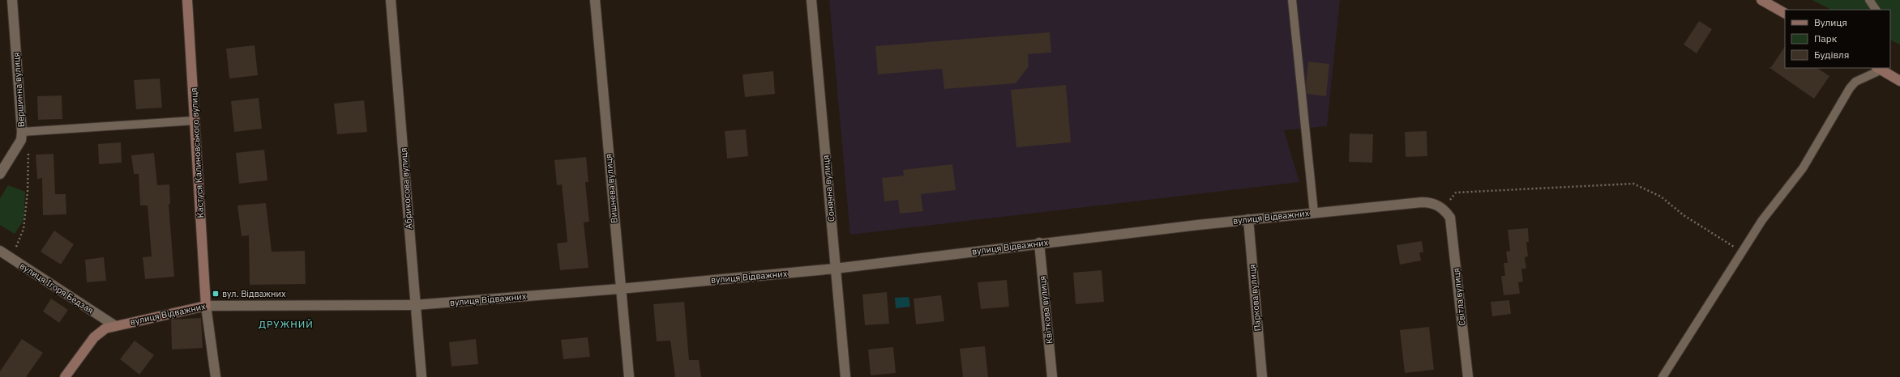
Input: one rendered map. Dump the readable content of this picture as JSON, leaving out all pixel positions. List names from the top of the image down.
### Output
{
  "streets": {
    "street": [
      "Вершинна вулиця",
      "Кастуся Калиновського вулиця",
      "Абрикосова вулиця",
      "Вишнева вулиця",
      "Сонячна вулиця",
      "вулиця Відважних",
      "вулиця Ігоря Бедзая",
      "Світла вулиця",
      "Паркова вулиця",
      "Квіткова вулиця"
    ]
  },
  "crossings": [
    ["Кастуся Калиновського вулиця", "вулиця Відважних"],
    ["Абрикосова вулиця", "вулиця Відважних"],
    ["Вишнева вулиця", "вулиця Відважних"],
    ["Сонячна вулиця", "вулиця Відважних"],
    ["вулиця Відважних", "вулиця Ігоря Бедзая"],
    ["вулиця Відважних", "Світла вулиця"],
    ["вулиця Відважних", "Паркова вулиця"],
    ["вулиця Відважних", "Квіткова вулиця"]
  ],
  "districts": ["ДРУЖНИЙ"],
  "places": {
    "transit": ["вул. Відважних"]
  },
  "legend": ["Вулиця", "Парк", "Будівля"]
}
